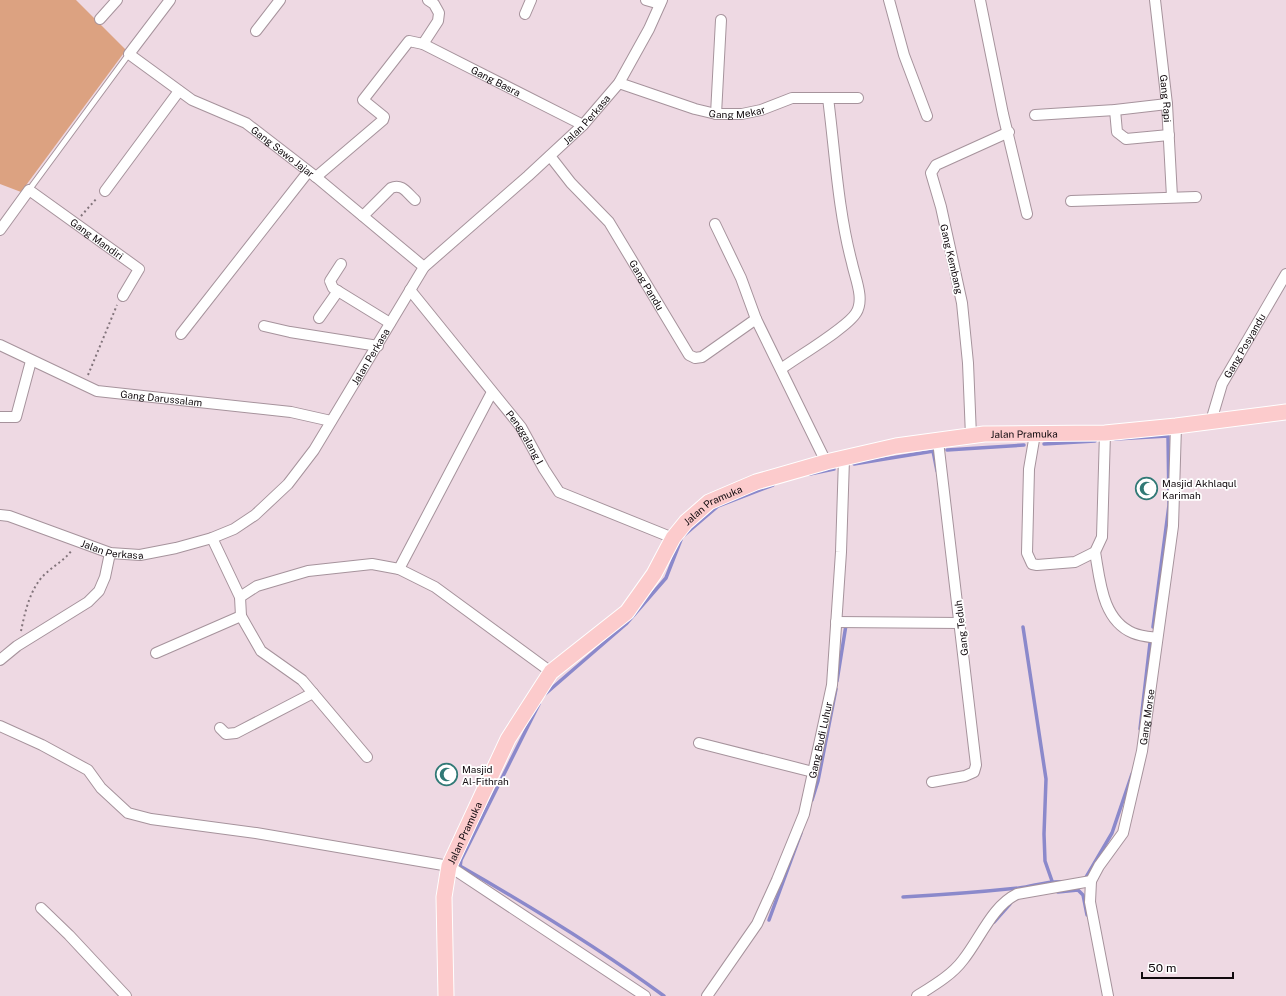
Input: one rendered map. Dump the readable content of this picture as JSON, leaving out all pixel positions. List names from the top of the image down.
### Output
{
  "streets": {
    "main road": ["Jalan Pramuka"],
    "street": [
      "Gang Basra",
      "Gang Rapi",
      "Gang Mekar",
      "Jalan Perkasa",
      "Gang Sawo Jajar",
      "Gang Mandiri",
      "Gang Kembang",
      "Gang Pandu",
      "Gang Posyandu",
      "Gang Darussalam",
      "Penggalang I",
      "Gang Teduh",
      "Gang Morse",
      "Gang Budi Luhur"
    ]
  },
  "crossings": [
    ["Gang Basra", "Jalan Perkasa"],
    ["Gang Basra", "Gang Sawo Jajar"],
    ["Gang Mekar", "Jalan Perkasa"],
    ["Jalan Perkasa", "Gang Sawo Jajar"],
    ["Jalan Perkasa", "Gang Pandu"],
    ["Jalan Perkasa", "Gang Darussalam"],
    ["Jalan Perkasa", "Penggalang I"],
    ["Gang Kembang", "Jalan Pramuka"],
    ["Gang Posyandu", "Jalan Pramuka"],
    ["Jalan Pramuka", "Penggalang I"],
    ["Jalan Pramuka", "Gang Teduh"],
    ["Jalan Pramuka", "Gang Morse"],
    ["Jalan Pramuka", "Gang Budi Luhur"]
  ],
  "places": {
    "mosque": ["Masjid Akhlaqul Karimah", "Masjid Al-Fithrah"]
  },
  "scale_bar": "50 m"
}
